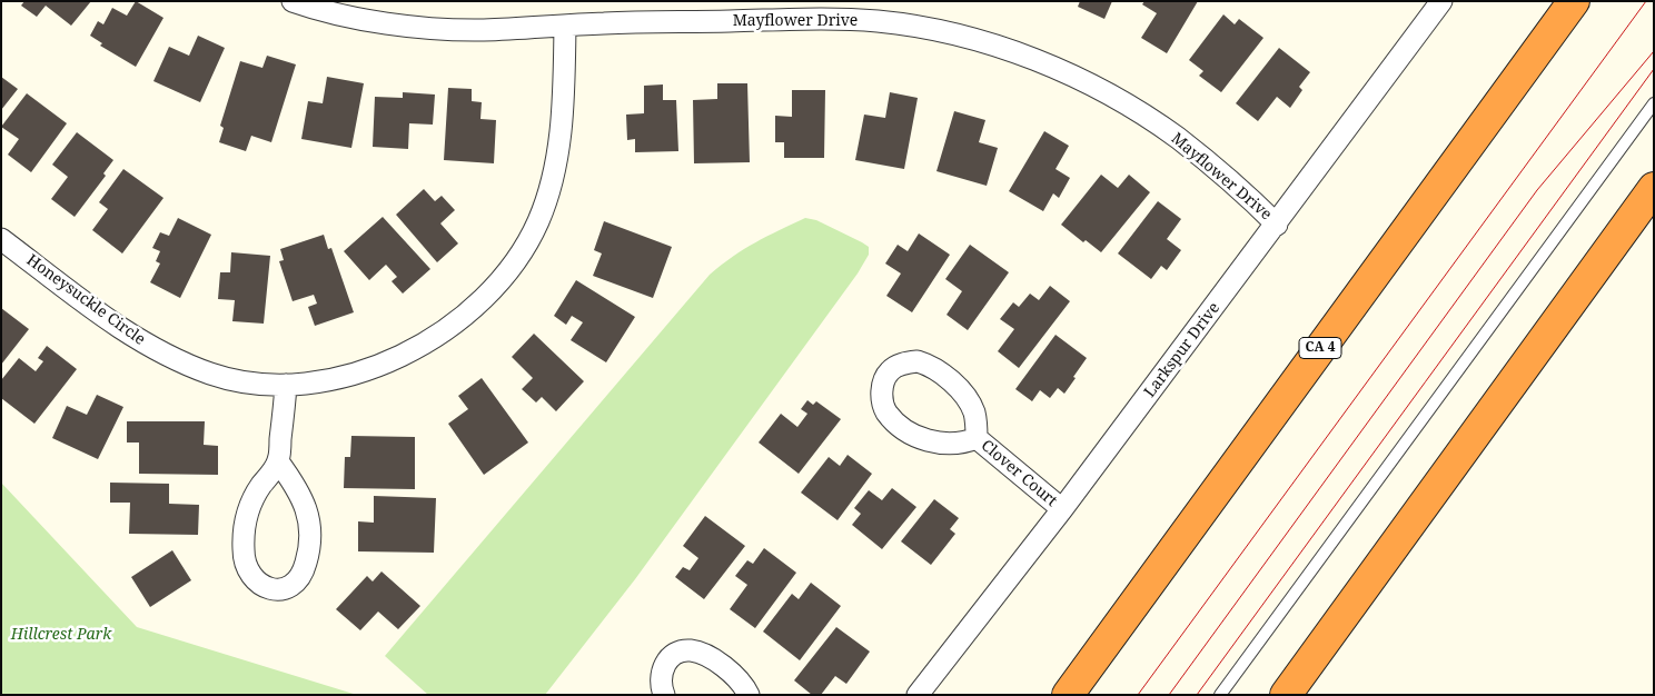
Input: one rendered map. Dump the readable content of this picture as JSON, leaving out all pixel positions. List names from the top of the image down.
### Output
{
  "streets": {
    "highway": ["CA 4"],
    "street": [
      "Mayflower Drive",
      "Honeysuckle Circle",
      "Larkspur Drive",
      "Clover Court"
    ]
  },
  "crossings": [
    ["Mayflower Drive", "Honeysuckle Circle"],
    ["Mayflower Drive", "Larkspur Drive"],
    ["Larkspur Drive", "Clover Court"]
  ],
  "parks": ["Hillcrest Park"]
}
